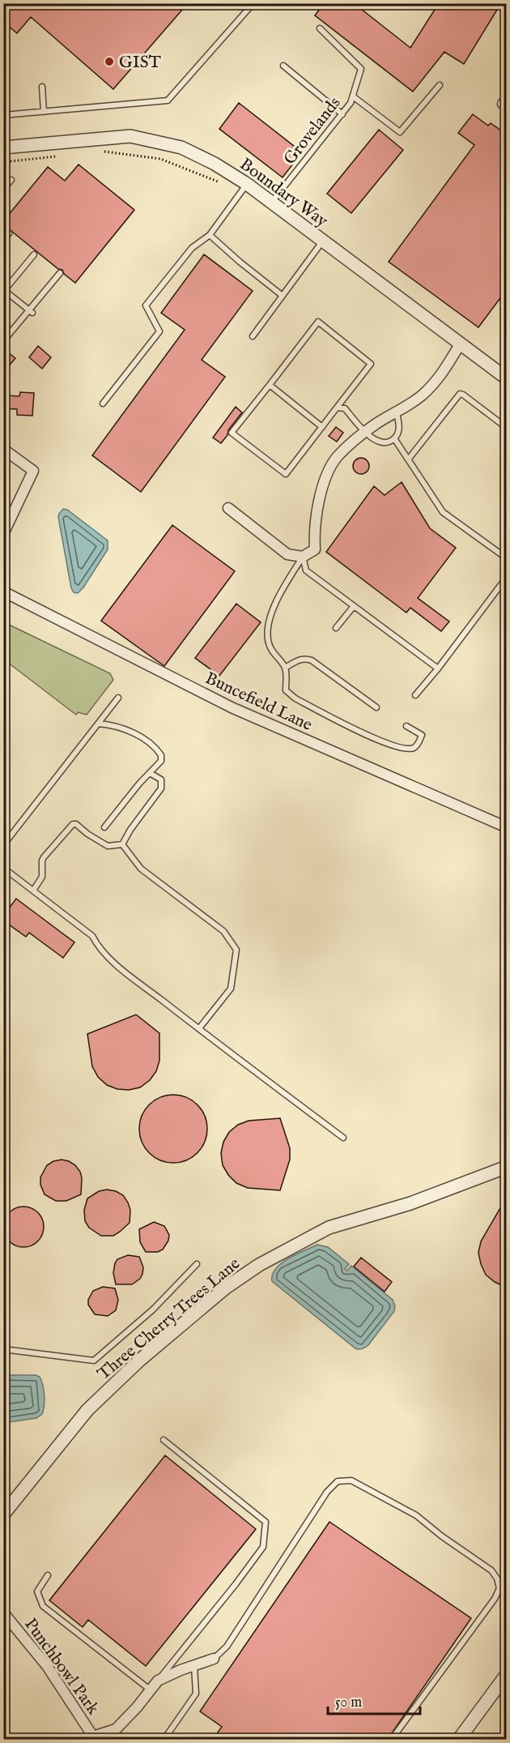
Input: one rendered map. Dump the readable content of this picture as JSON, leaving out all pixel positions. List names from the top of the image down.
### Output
{
  "streets": {
    "street": [
      "Boundary Way",
      "Buncefield Lane",
      "Three Cherry Trees Lane",
      "Punchbowl Park"
    ],
    "lane": ["Grovelands"]
  },
  "crossings": [
    ["Grovelands", "Boundary Way"]
  ],
  "places": ["GIST"],
  "scale_bar": "50 m"
}
